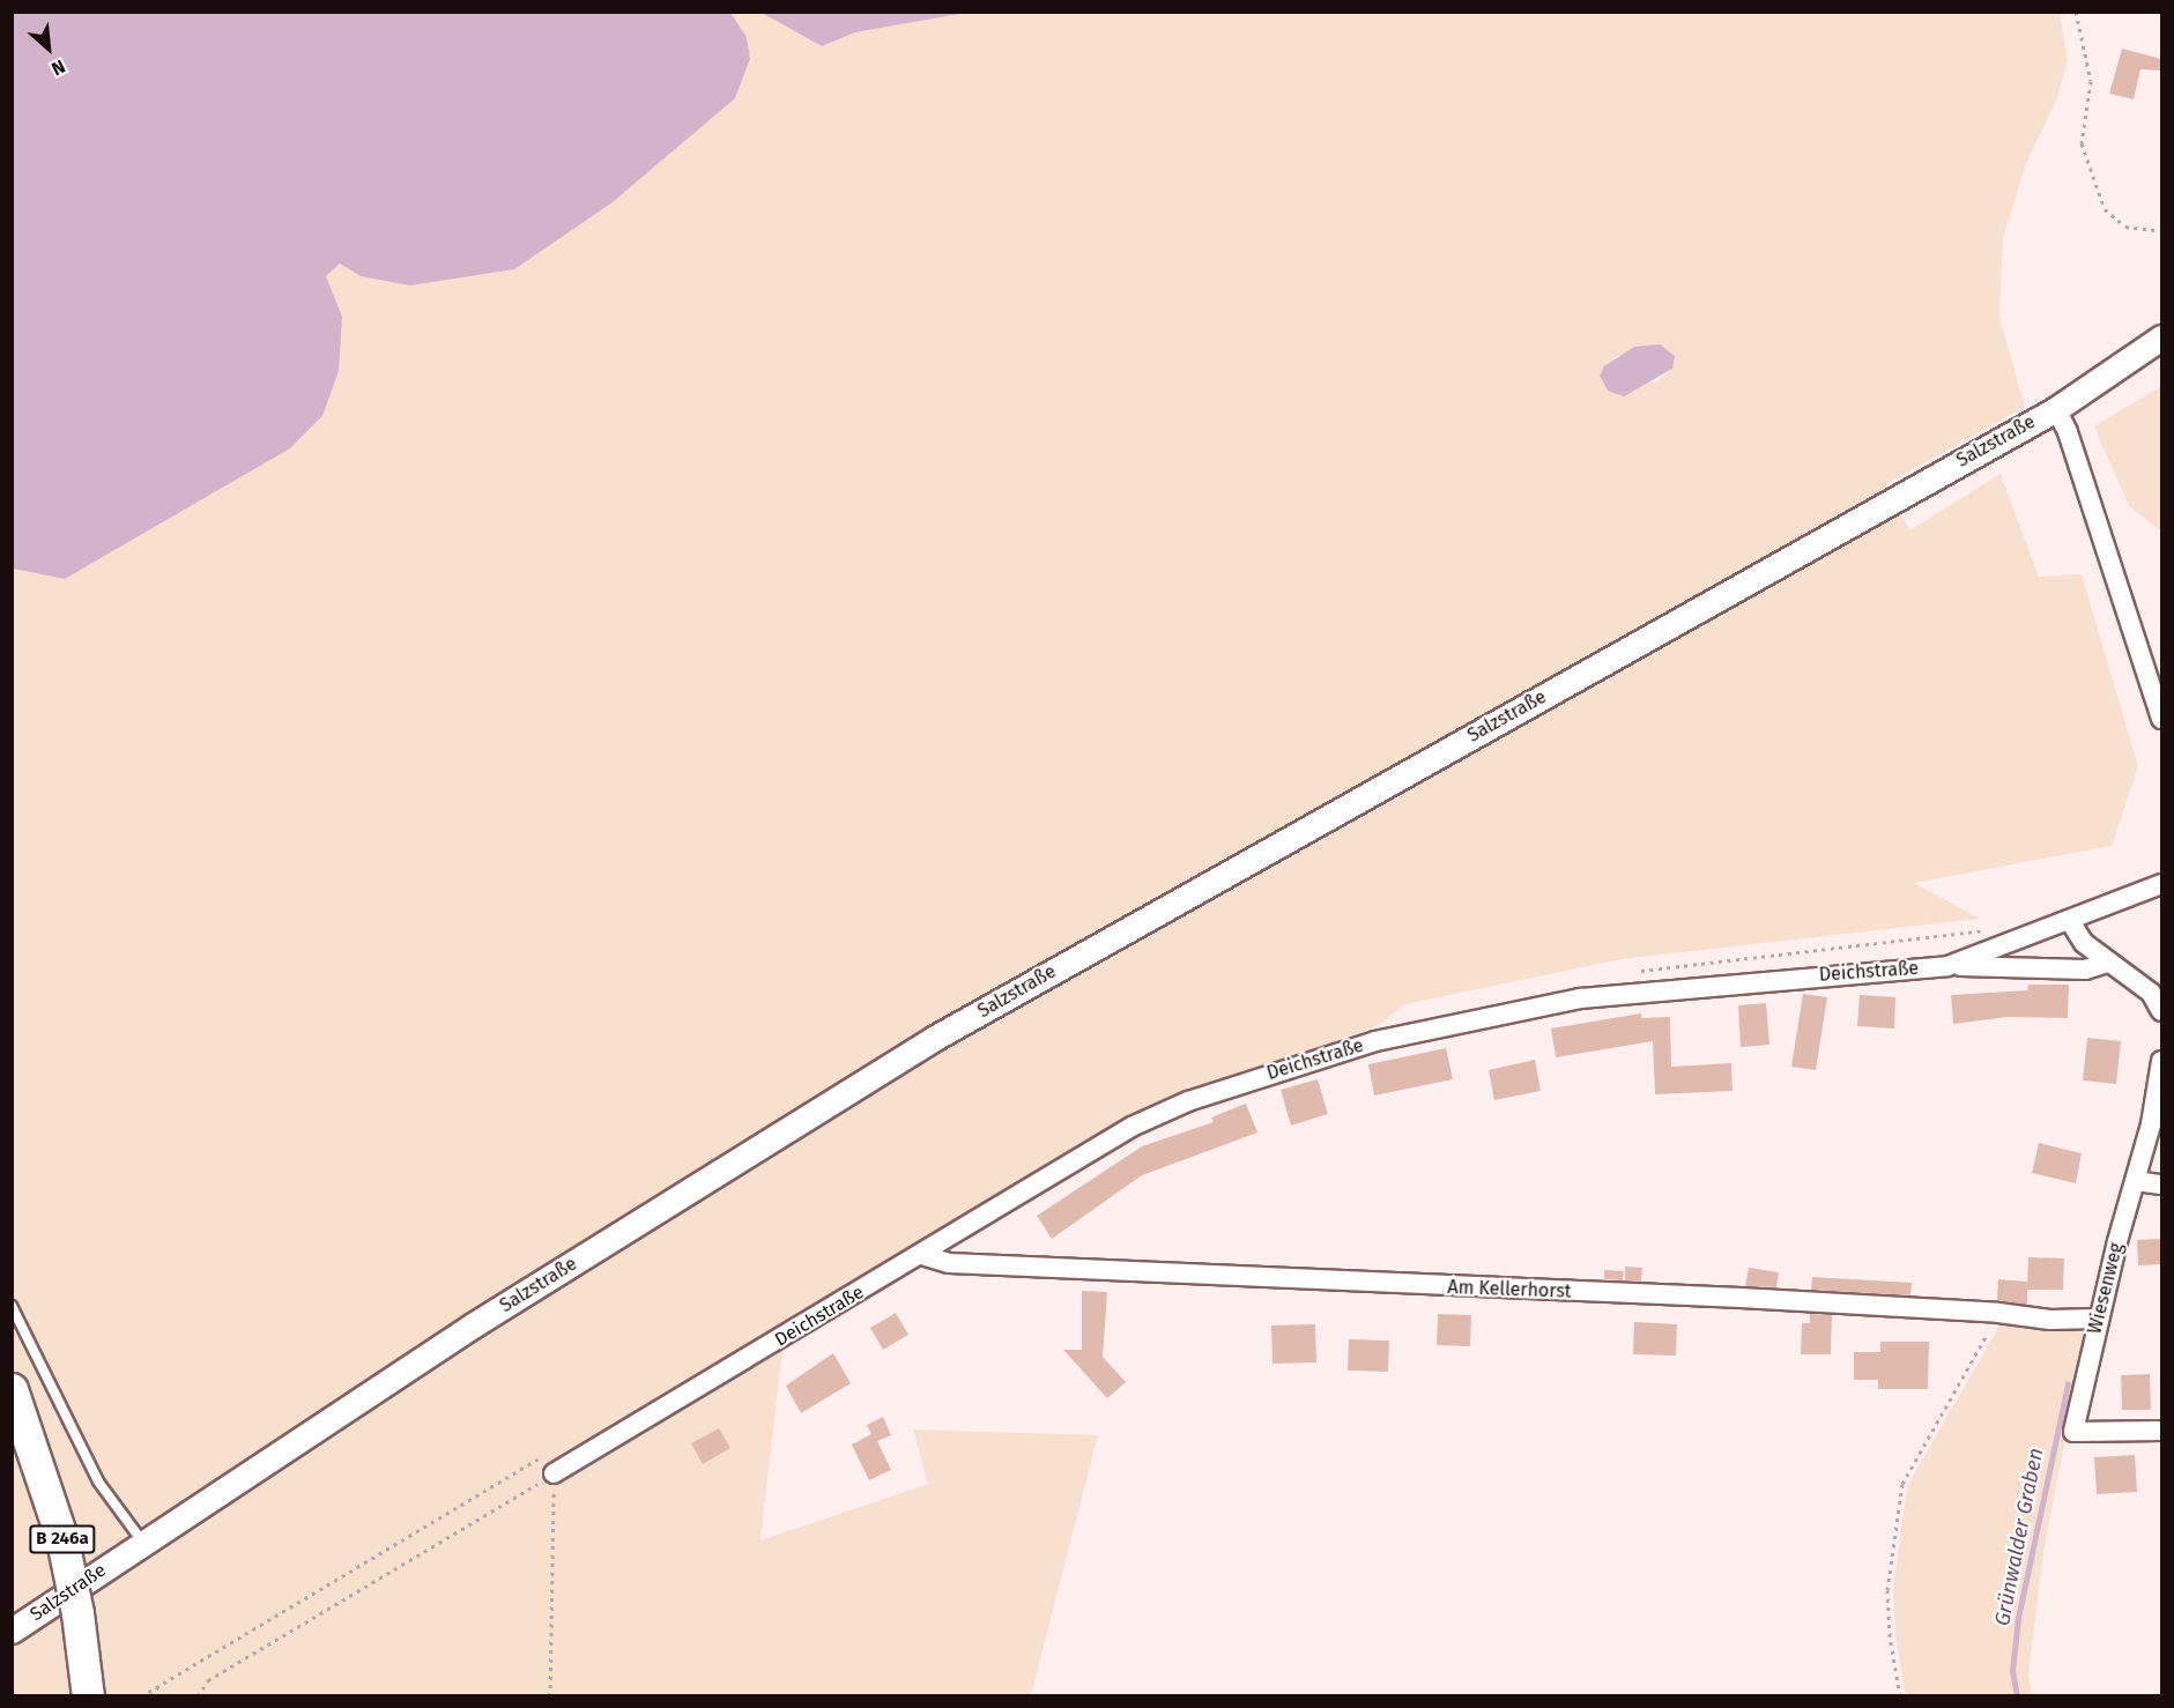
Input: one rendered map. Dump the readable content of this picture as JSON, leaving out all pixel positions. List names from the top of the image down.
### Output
{
  "streets": {
    "main road": ["B 246a"],
    "street": [
      "Salzstraße",
      "Deichstraße",
      "Wiesenweg",
      "Am Kellerhorst"
    ]
  },
  "crossings": [
    ["Deichstraße", "Am Kellerhorst"],
    ["Wiesenweg", "Am Kellerhorst"]
  ],
  "water": ["Grünwalder Graben"],
  "north": "bottom right"
}
